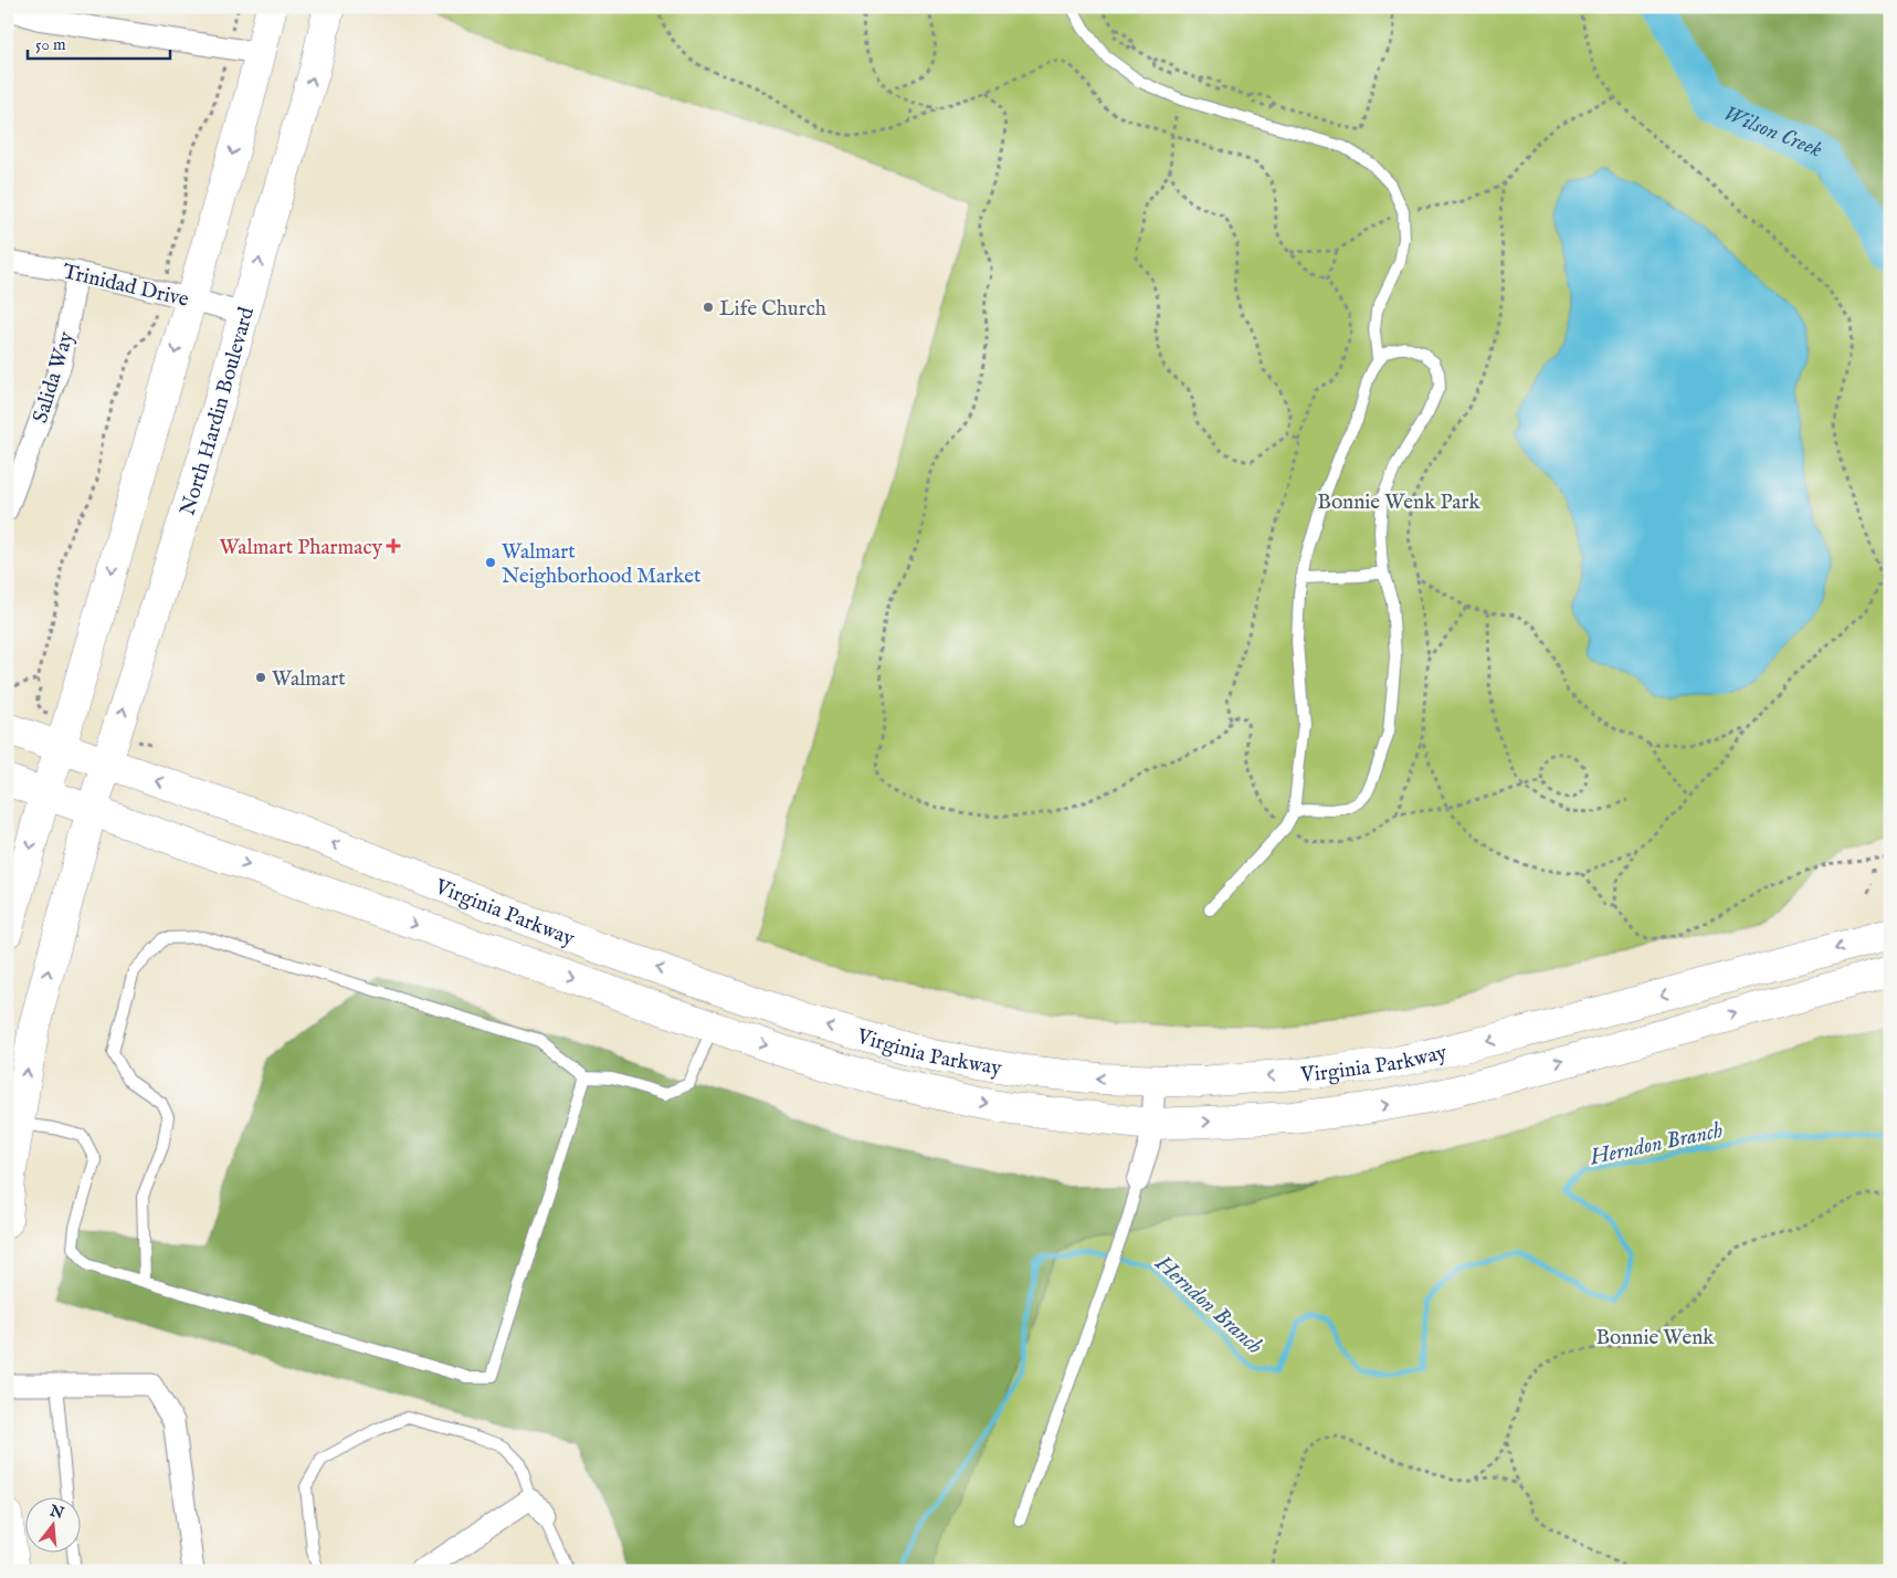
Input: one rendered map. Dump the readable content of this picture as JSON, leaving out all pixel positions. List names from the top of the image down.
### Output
{
  "streets": {
    "main road": ["North Hardin Boulevard", "Virginia Parkway"],
    "street": ["Trinidad Drive", "Salida Way"]
  },
  "crossings": [
    ["Trinidad Drive", "Salida Way"],
    ["Trinidad Drive", "North Hardin Boulevard"],
    ["North Hardin Boulevard", "Virginia Parkway"]
  ],
  "water": ["Wilson Creek", "Herndon Branch"],
  "parks": ["Bonnie Wenk Park", "Bonnie Wenk"],
  "places": {
    "other": ["Life Church", "Walmart Neighborhood Market", "Walmart"],
    "health": ["Walmart Pharmacy"]
  },
  "scale_bar": "50 m",
  "north": "top"
}
